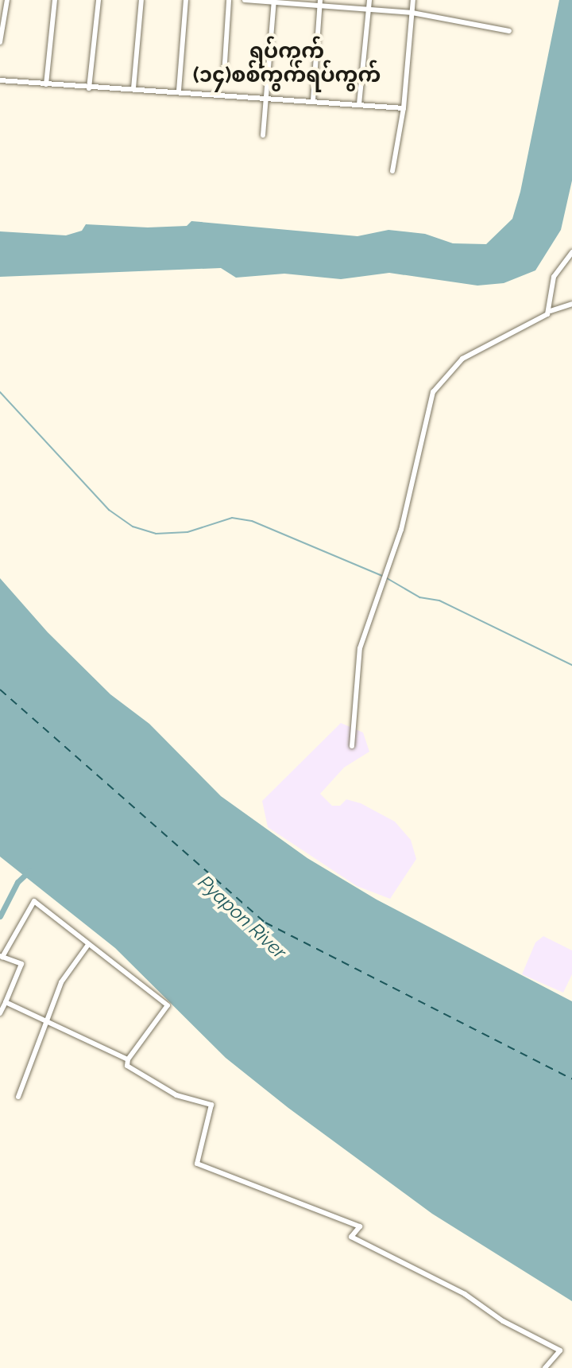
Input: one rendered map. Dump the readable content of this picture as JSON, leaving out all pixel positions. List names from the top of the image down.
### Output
{
  "districts": ["ရပ်ကွက် (၁၄)စစ်ကွက်ရပ်ကွက်"],
  "water": ["Pyapon River"]
}
